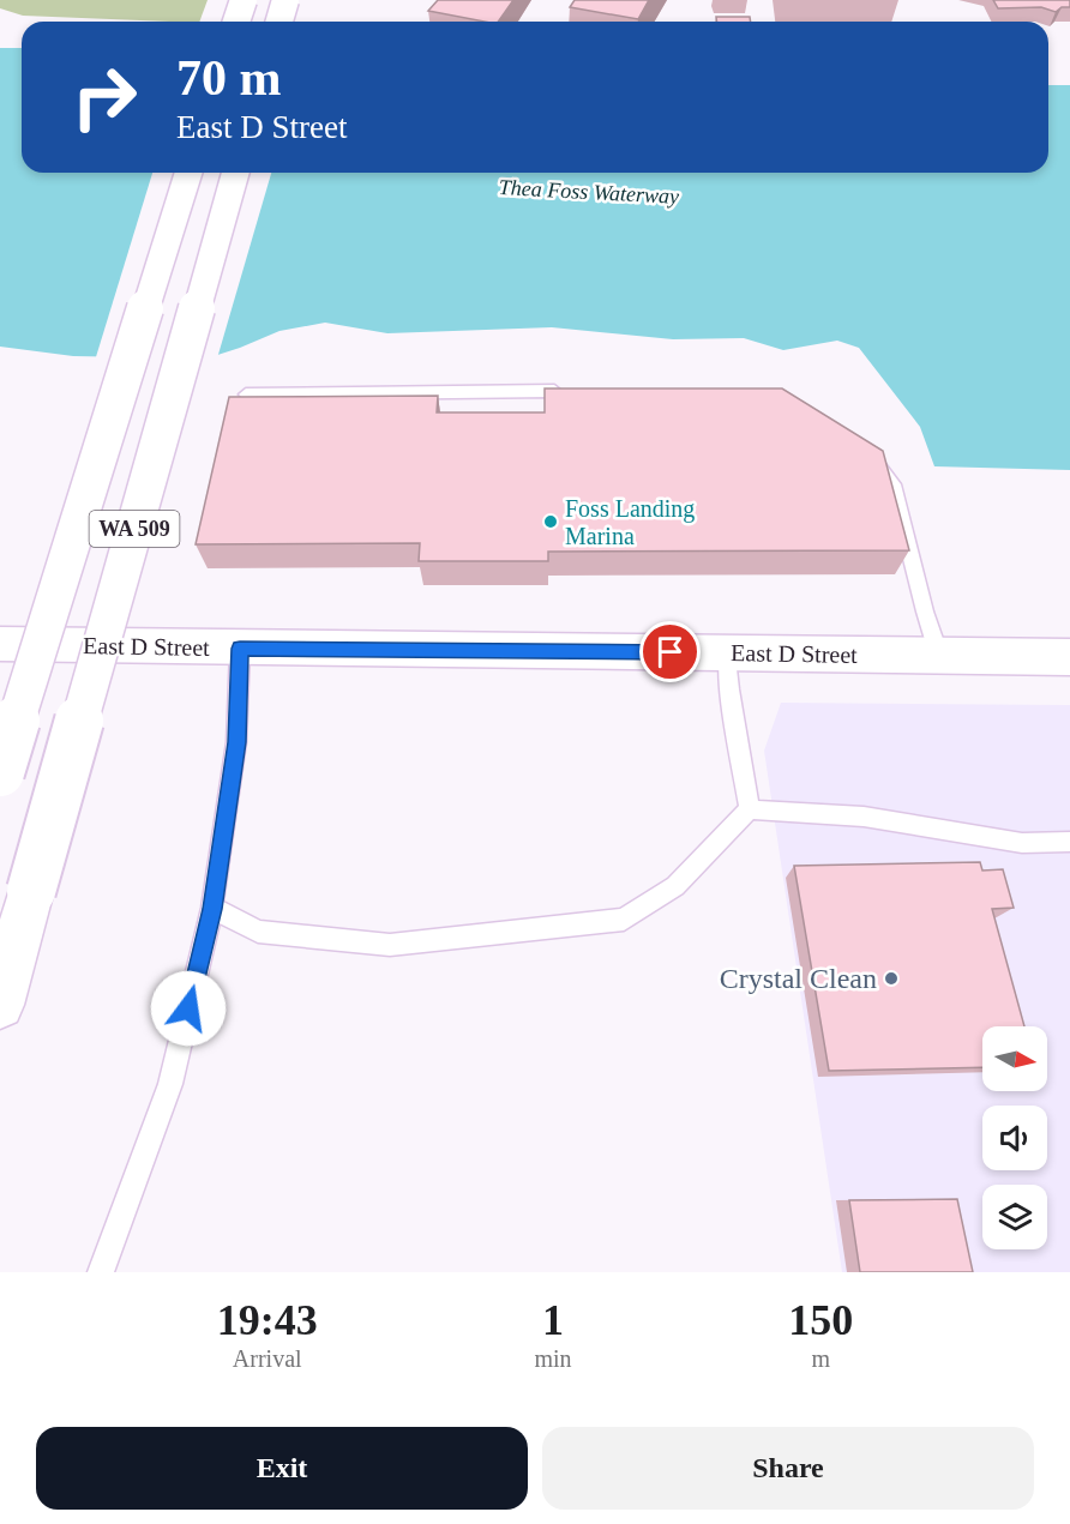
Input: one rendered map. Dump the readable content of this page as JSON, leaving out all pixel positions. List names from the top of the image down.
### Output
{
  "streets": {
    "main road": ["WA 509", "East D Street"]
  },
  "water": ["Thea Foss Waterway"],
  "places": ["Foss Landing Marina", "Crystal Clean"],
  "north": "right",
  "page": {
    "turn": ["70 m", "East D Street"],
    "eta": [
      "19:43",
      "Arrival",
      "1",
      "min",
      "150",
      "m"
    ],
    "buttons": ["Exit", "Share"]
  }
}
